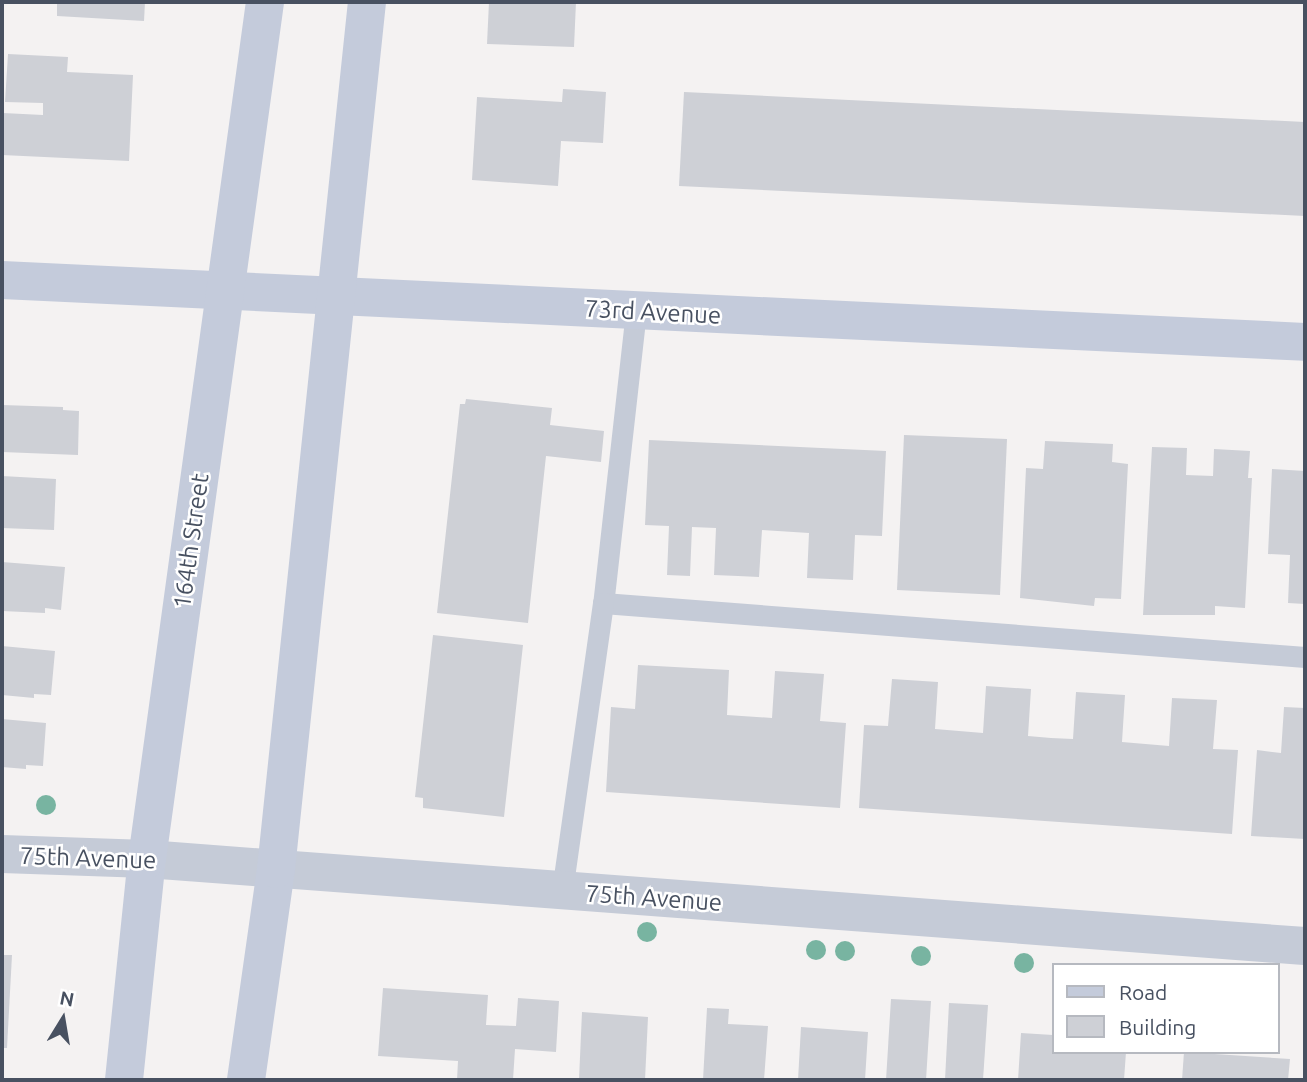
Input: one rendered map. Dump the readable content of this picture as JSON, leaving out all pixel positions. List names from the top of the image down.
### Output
{
  "streets": {
    "street": ["73rd Avenue", "164th Street", "75th Avenue"]
  },
  "crossings": [
    ["73rd Avenue", "164th Street"],
    ["164th Street", "75th Avenue"]
  ],
  "legend": ["Road", "Building"],
  "north": "top"
}
